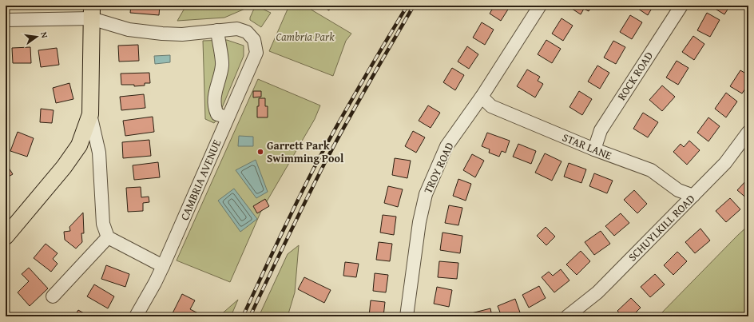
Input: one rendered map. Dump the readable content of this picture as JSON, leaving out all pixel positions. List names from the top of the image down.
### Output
{
  "streets": {
    "street": [
      "ROCK ROAD",
      "STAR LANE",
      "TROY ROAD",
      "CAMBRIA AVENUE",
      "SCHUYLKILL ROAD"
    ]
  },
  "crossings": [
    ["ROCK ROAD", "STAR LANE"],
    ["STAR LANE", "TROY ROAD"],
    ["STAR LANE", "SCHUYLKILL ROAD"]
  ],
  "parks": ["Cambria Park"],
  "places": ["Garrett Park Swimming Pool"],
  "north": "right"
}
